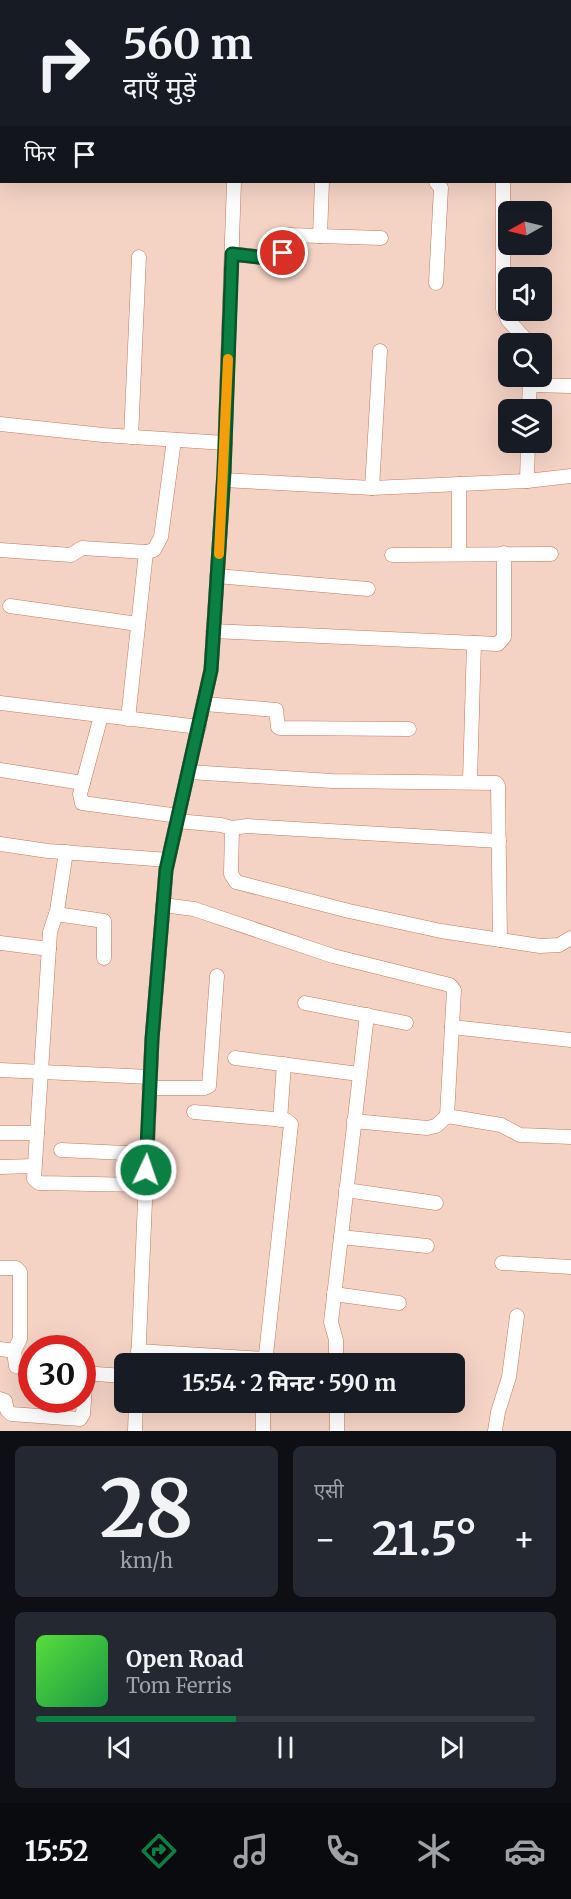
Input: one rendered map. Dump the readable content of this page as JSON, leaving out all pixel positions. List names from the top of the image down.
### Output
{
  "north": "left",
  "page": {
    "turn": ["560 m", "दाएँ मुड़ें"],
    "then": "फिर",
    "limit": "30",
    "trip": "15:54 · 2 मिनट · 590 m",
    "tile": [
      ["28", "km/h"],
      "एसी"
    ],
    "heat": ["−", "21.5°", "+"],
    "song": ["Open Road", "Tom Ferris"],
    "tabs": "15:52"
  }
}
